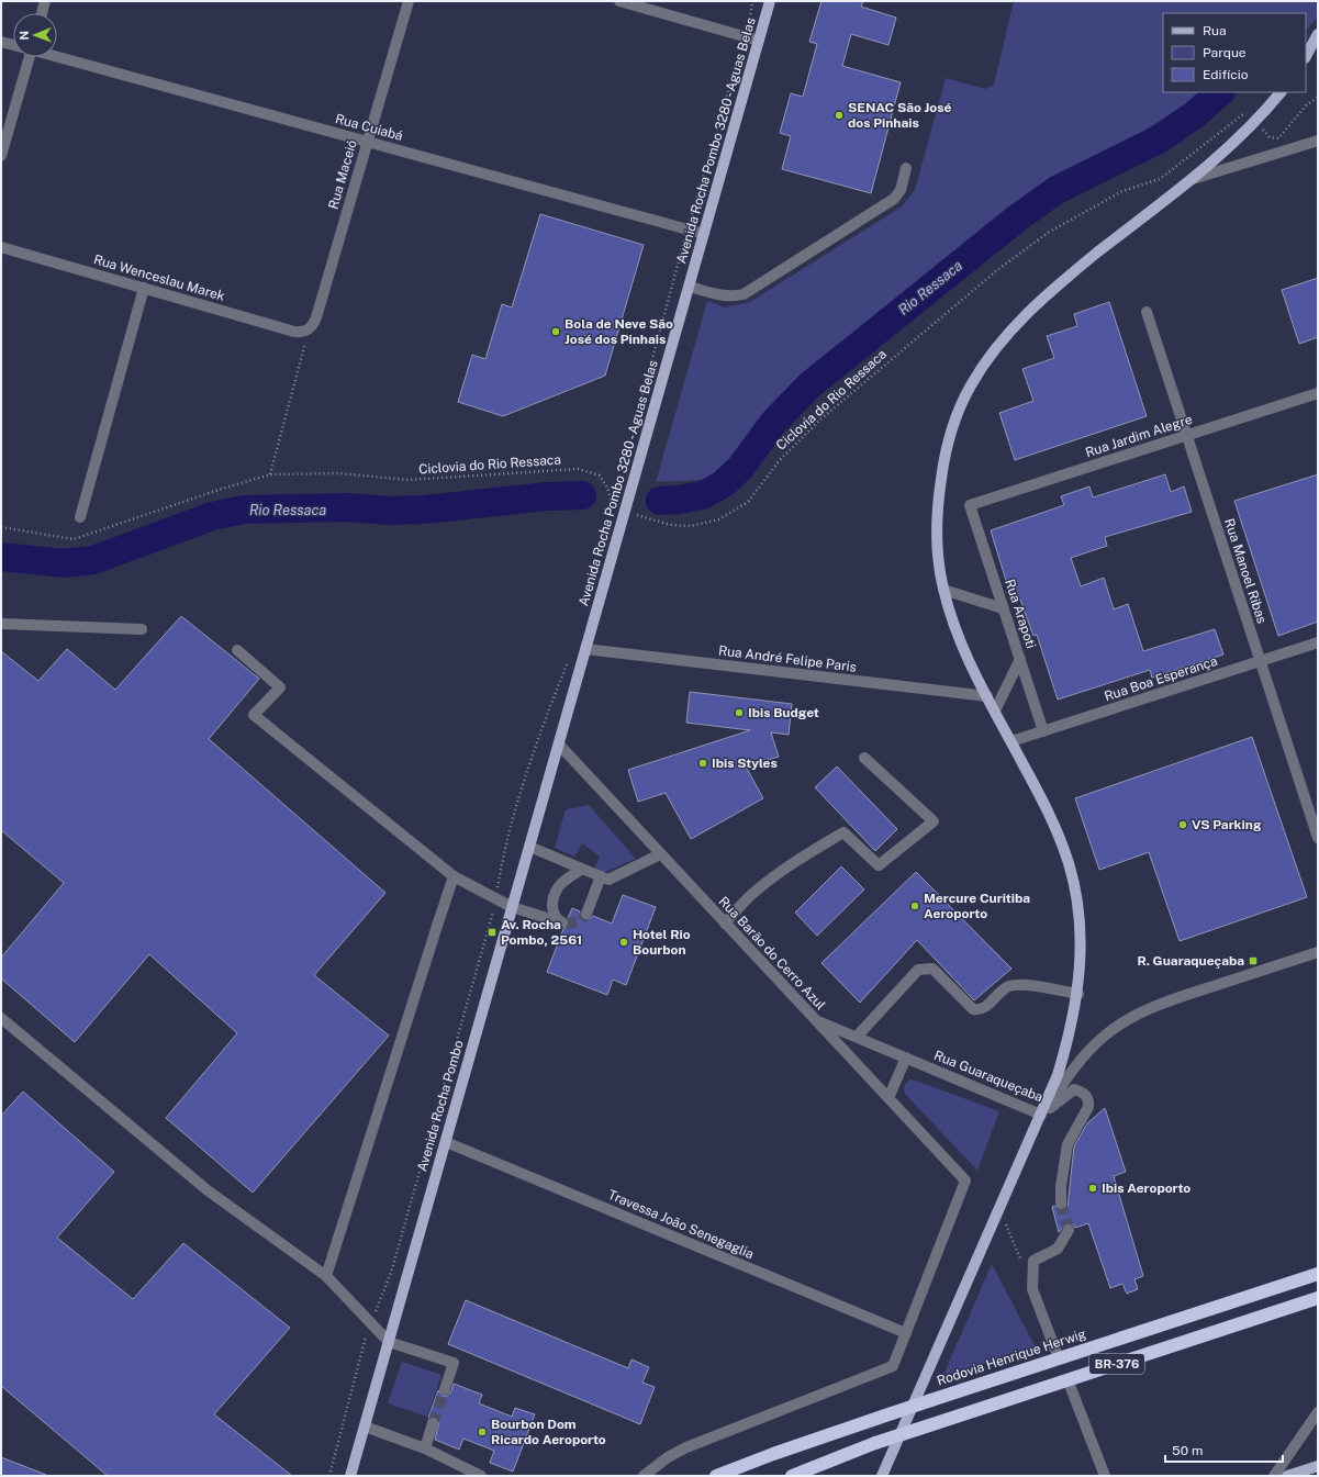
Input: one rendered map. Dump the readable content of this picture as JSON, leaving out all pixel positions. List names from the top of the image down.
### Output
{
  "streets": {
    "highway": ["Rodovia Henrique Herwig", "BR-376"],
    "main road": ["Avenida Rocha Pombo 3280 - Aguas Belas", "Avenida Rocha Pombo"],
    "street": [
      "Rua Cuiabá",
      "Rua Maceió",
      "Rua Wenceslau Marek",
      "Rua Jardim Alegre",
      "Rua Manoel Ribas",
      "Rua Arapoti",
      "Rua André Felipe Paris",
      "Rua Boa Esperança",
      "Rua Barão do Cerro Azul",
      "Rua Guaraqueçaba",
      "Travessa João Senegaglia"
    ],
    "path": ["Ciclovia do Rio Ressaca"]
  },
  "crossings": [
    ["Rua Cuiabá", "Avenida Rocha Pombo 3280 - Aguas Belas"],
    ["Rua Cuiabá", "Rua Maceió"],
    ["Avenida Rocha Pombo 3280 - Aguas Belas", "Ciclovia do Rio Ressaca"],
    ["Avenida Rocha Pombo 3280 - Aguas Belas", "Rua André Felipe Paris"],
    ["Avenida Rocha Pombo 3280 - Aguas Belas", "Rua Barão do Cerro Azul"],
    ["Avenida Rocha Pombo 3280 - Aguas Belas", "Avenida Rocha Pombo"],
    ["Rua Maceió", "Rua Wenceslau Marek"],
    ["Rua Jardim Alegre", "Rua Manoel Ribas"],
    ["Rua Jardim Alegre", "Rua Arapoti"],
    ["Rua Manoel Ribas", "Rua Boa Esperança"],
    ["Rua Arapoti", "Rua Boa Esperança"],
    ["Rua Barão do Cerro Azul", "Rua Guaraqueçaba"],
    ["Rua Barão do Cerro Azul", "Avenida Rocha Pombo"],
    ["Rua Barão do Cerro Azul", "Travessa João Senegaglia"],
    ["Avenida Rocha Pombo", "Travessa João Senegaglia"]
  ],
  "water": ["Rio Ressaca"],
  "places": {
    "other": [
      "SENAC São José dos Pinhais",
      "Bola de Neve São José dos Pinhais",
      "Ibis Budget",
      "Ibis Styles",
      "VS Parking",
      "Mercure Curitiba Aeroporto",
      "Hotel Rio Bourbon",
      "Ibis Aeroporto",
      "Bourbon Dom Ricardo Aeroporto"
    ],
    "transit": ["Av. Rocha Pombo, 2561", "R. Guaraqueçaba"]
  },
  "legend": ["Rua", "Parque", "Edifício"],
  "scale_bar": "50 m",
  "north": "left"
}
